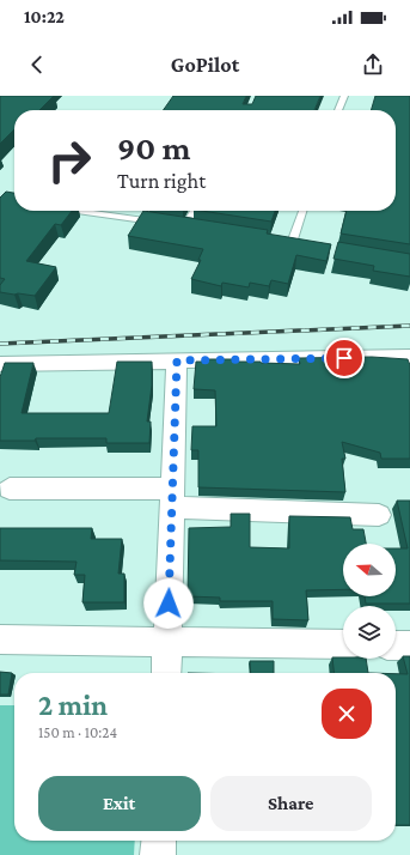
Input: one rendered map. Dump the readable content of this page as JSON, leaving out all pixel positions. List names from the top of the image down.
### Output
{
  "north": "left",
  "page": {
    "status": "10:22",
    "header": "GoPilot",
    "turn": ["90 m", "Turn right"],
    "heading": ["2 min", "150 m · 10:24"],
    "buttons": ["Exit", "Share"]
  }
}
